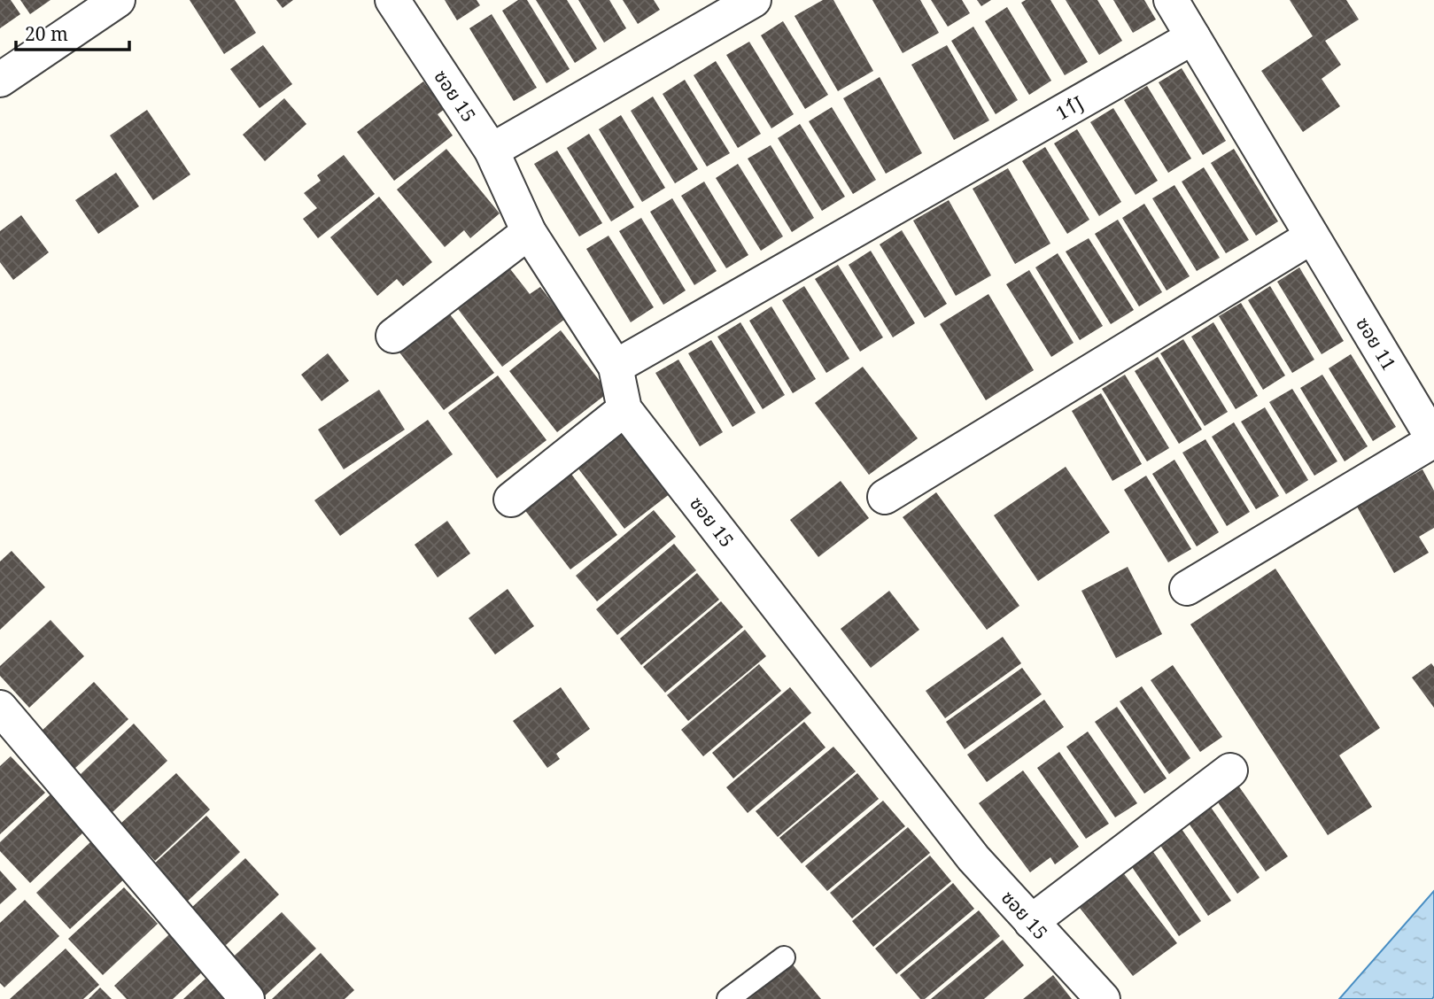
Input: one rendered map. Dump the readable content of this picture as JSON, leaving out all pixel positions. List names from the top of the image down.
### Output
{
  "streets": {
    "street": ["ซอย 15", "11๋J", "ซอย 11"]
  },
  "crossings": [
    ["ซอย 15", "11๋J"],
    ["11๋J", "ซอย 11"]
  ],
  "scale_bar": "20 m"
}
